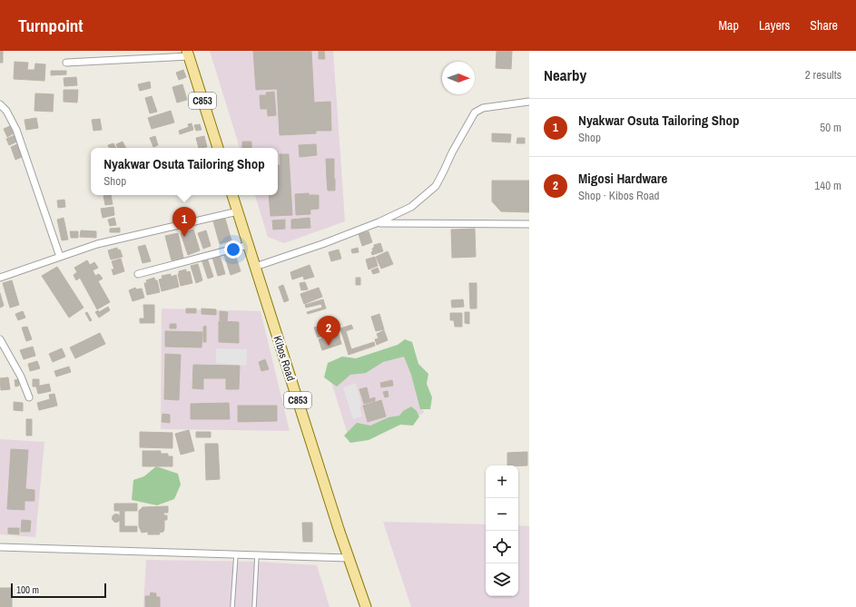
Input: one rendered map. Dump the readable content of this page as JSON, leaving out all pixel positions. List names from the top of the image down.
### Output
{
  "streets": {
    "main road": ["C853", "Kibos Road"]
  },
  "scale_bar": "100 m",
  "north": "right",
  "page": {
    "header": "Turnpoint",
    "nav": ["Map", "Layers", "Share"],
    "heading": ["Nearby", "2 results"],
    "list": [
      {
        "mark": "1",
        "name": "Nyakwar Osuta Tailoring Shop",
        "note": "Shop",
        "value": "50 m"
      },
      {
        "mark": "2",
        "name": "Migosi Hardware",
        "note": "Shop · Kibos Road",
        "value": "140 m"
      }
    ],
    "popup": ["Nyakwar Osuta Tailoring Shop", "Shop"],
    "pins": ["1", "2"],
    "map_buttons": ["+", "−"],
    "scale": "100 m"
  }
}
